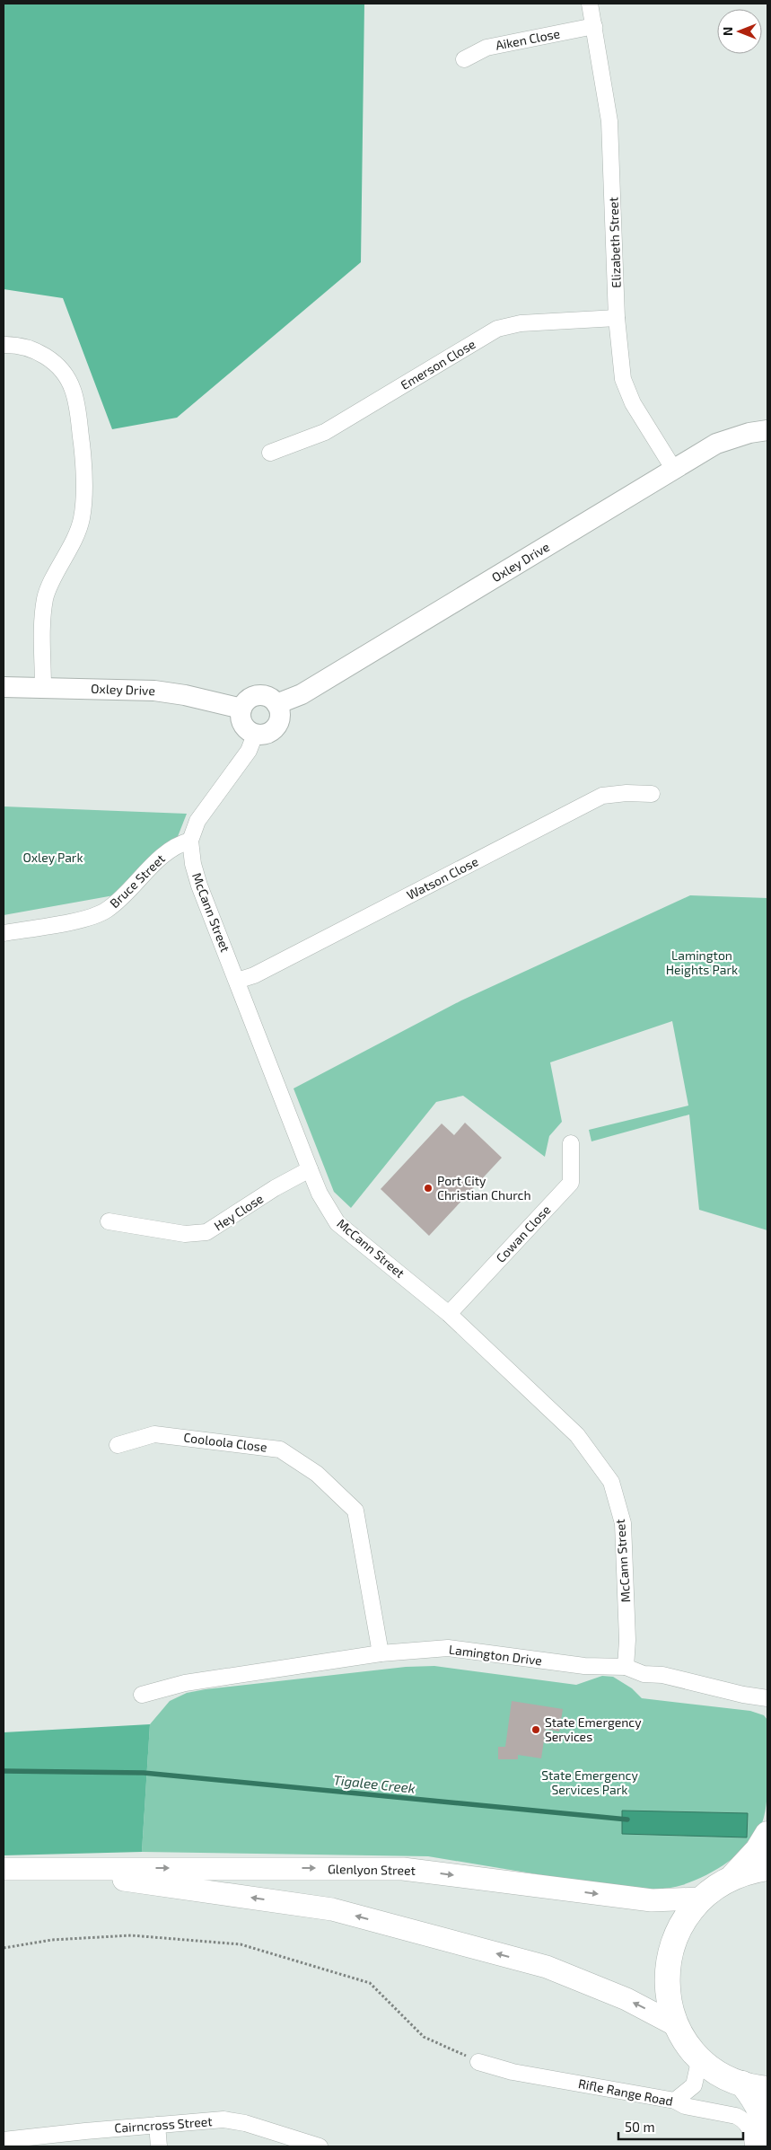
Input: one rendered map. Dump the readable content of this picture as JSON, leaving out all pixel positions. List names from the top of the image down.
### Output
{
  "streets": {
    "main road": ["Glenlyon Street"],
    "street": [
      "Aiken Close",
      "Elizabeth Street",
      "Emerson Close",
      "Oxley Drive",
      "Watson Close",
      "Bruce Street",
      "McCann Street",
      "Hey Close",
      "Cowan Close",
      "Cooloola Close",
      "Lamington Drive",
      "Rifle Range Road",
      "Cairncross Street"
    ]
  },
  "crossings": [
    ["Aiken Close", "Elizabeth Street"],
    ["Elizabeth Street", "Emerson Close"],
    ["Elizabeth Street", "Oxley Drive"],
    ["Oxley Drive", "McCann Street"],
    ["Watson Close", "McCann Street"],
    ["Bruce Street", "McCann Street"],
    ["McCann Street", "Hey Close"],
    ["McCann Street", "Cowan Close"],
    ["McCann Street", "Lamington Drive"],
    ["Cooloola Close", "Lamington Drive"]
  ],
  "water": ["Tigalee Creek"],
  "parks": ["Oxley Park", "Lamington Heights Park", "State Emergency Services Park"],
  "places": ["Port City Christian Church", "State Emergency Services"],
  "scale_bar": "50 m",
  "north": "left"
}
